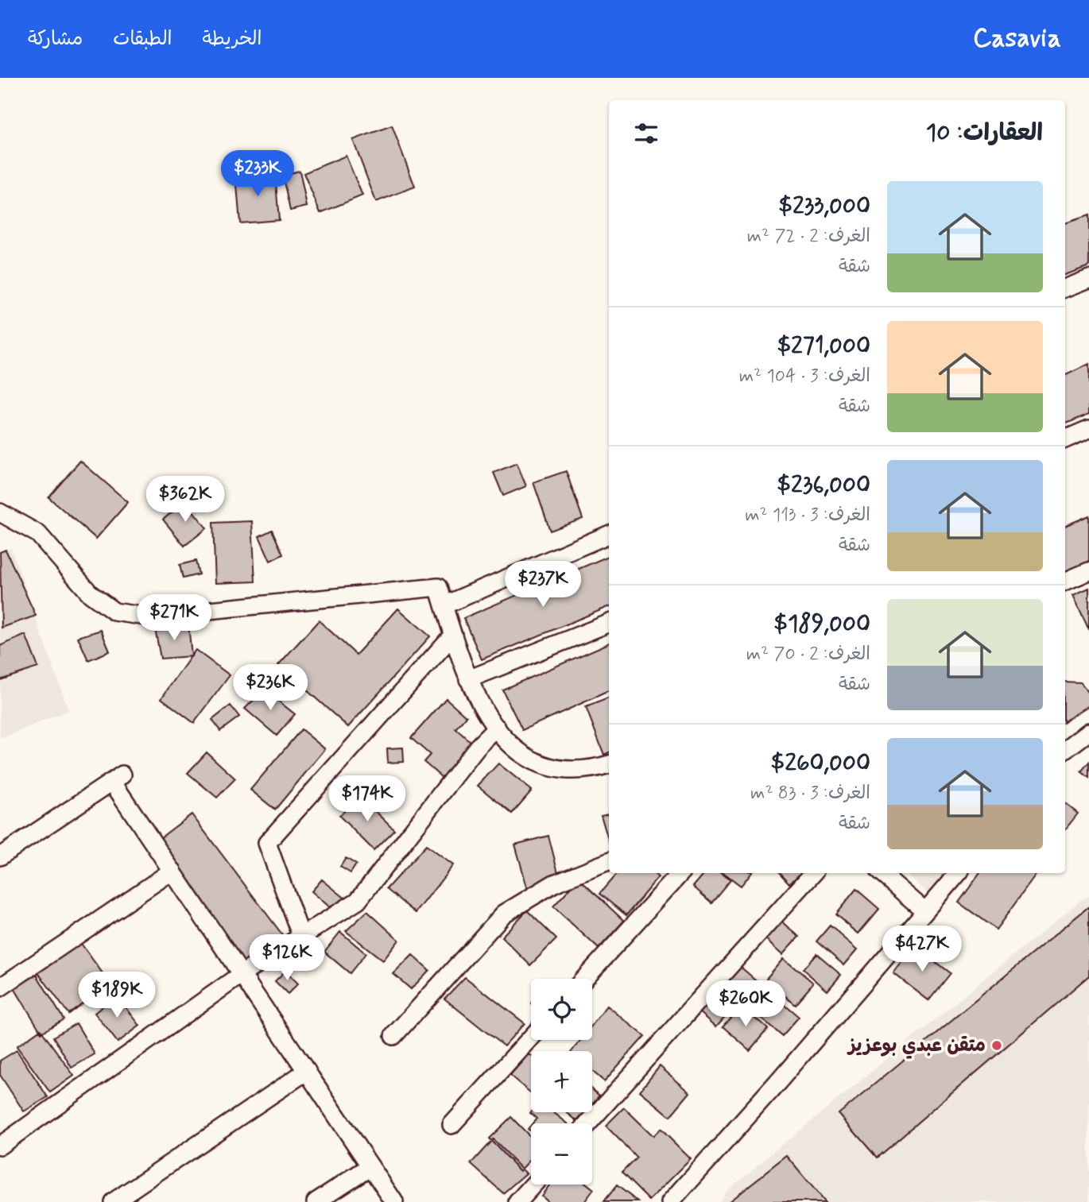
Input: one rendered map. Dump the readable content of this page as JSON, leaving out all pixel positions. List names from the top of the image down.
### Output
{
  "places": ["متقن عبدي بوعزيز"],
  "page": {
    "header": "Casavia",
    "nav": ["الخريطة", "الطبقات", "مشاركة"],
    "heading": "العقارات: 10",
    "price": [
      "$233K",
      "$362K",
      "$237K",
      "$271K",
      "$236K",
      "$174K",
      "$427K",
      "$126K",
      "$189K",
      "$260K"
    ],
    "list": [
      {
        "name": "$233,000",
        "note": "الغرف: 2 · 72 m² · شقة"
      },
      {
        "name": "$271,000",
        "note": "الغرف: 3 · 104 m² · شقة"
      },
      {
        "name": "$236,000",
        "note": "الغرف: 3 · 113 m² · شقة"
      },
      {
        "name": "$189,000",
        "note": "الغرف: 2 · 70 m² · شقة"
      },
      {
        "name": "$260,000",
        "note": "الغرف: 3 · 83 m² · شقة"
      }
    ],
    "map_buttons": ["+", "−"]
  }
}
